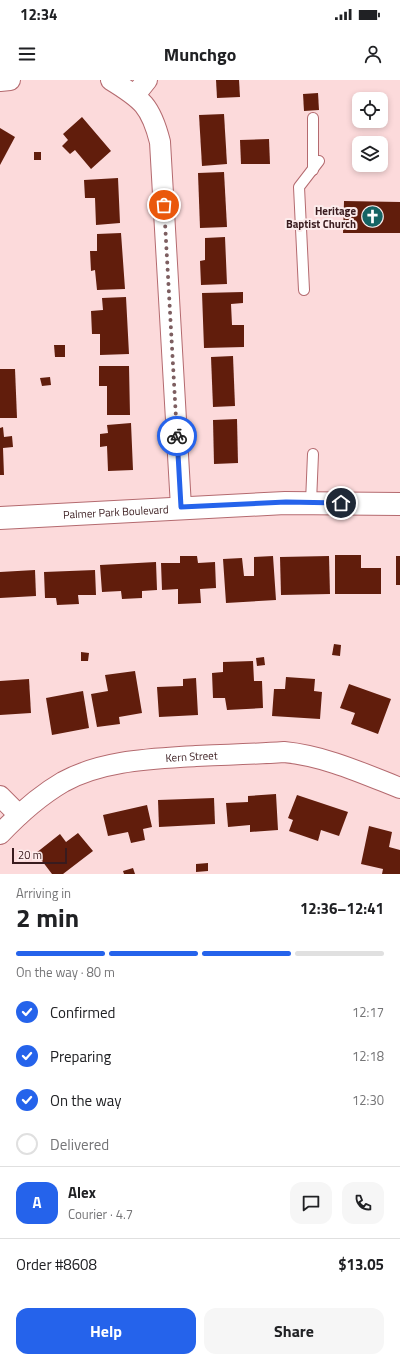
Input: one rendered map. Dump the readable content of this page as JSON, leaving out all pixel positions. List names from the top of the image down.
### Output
{
  "streets": {
    "main road": ["Palmer Park Boulevard"],
    "street": ["Kern Street"]
  },
  "places": {
    "church": ["Heritage Baptist Church"]
  },
  "scale_bar": "20 m",
  "page": {
    "status": "12:34",
    "header": "Munchgo",
    "scale": "20 m",
    "heading": ["2 min", "Arriving in", "12:36–12:41"],
    "panel": [
      "Alex",
      "Courier · 4.7",
      "Order #8608",
      "$13.05"
    ],
    "bar": "On the way · 80 m",
    "list": [
      ["Confirmed", "12:17"],
      ["Preparing", "12:18"],
      ["On the way", "12:30"],
      "Delivered"
    ],
    "round": "A",
    "buttons": ["Help", "Share"]
  }
}
